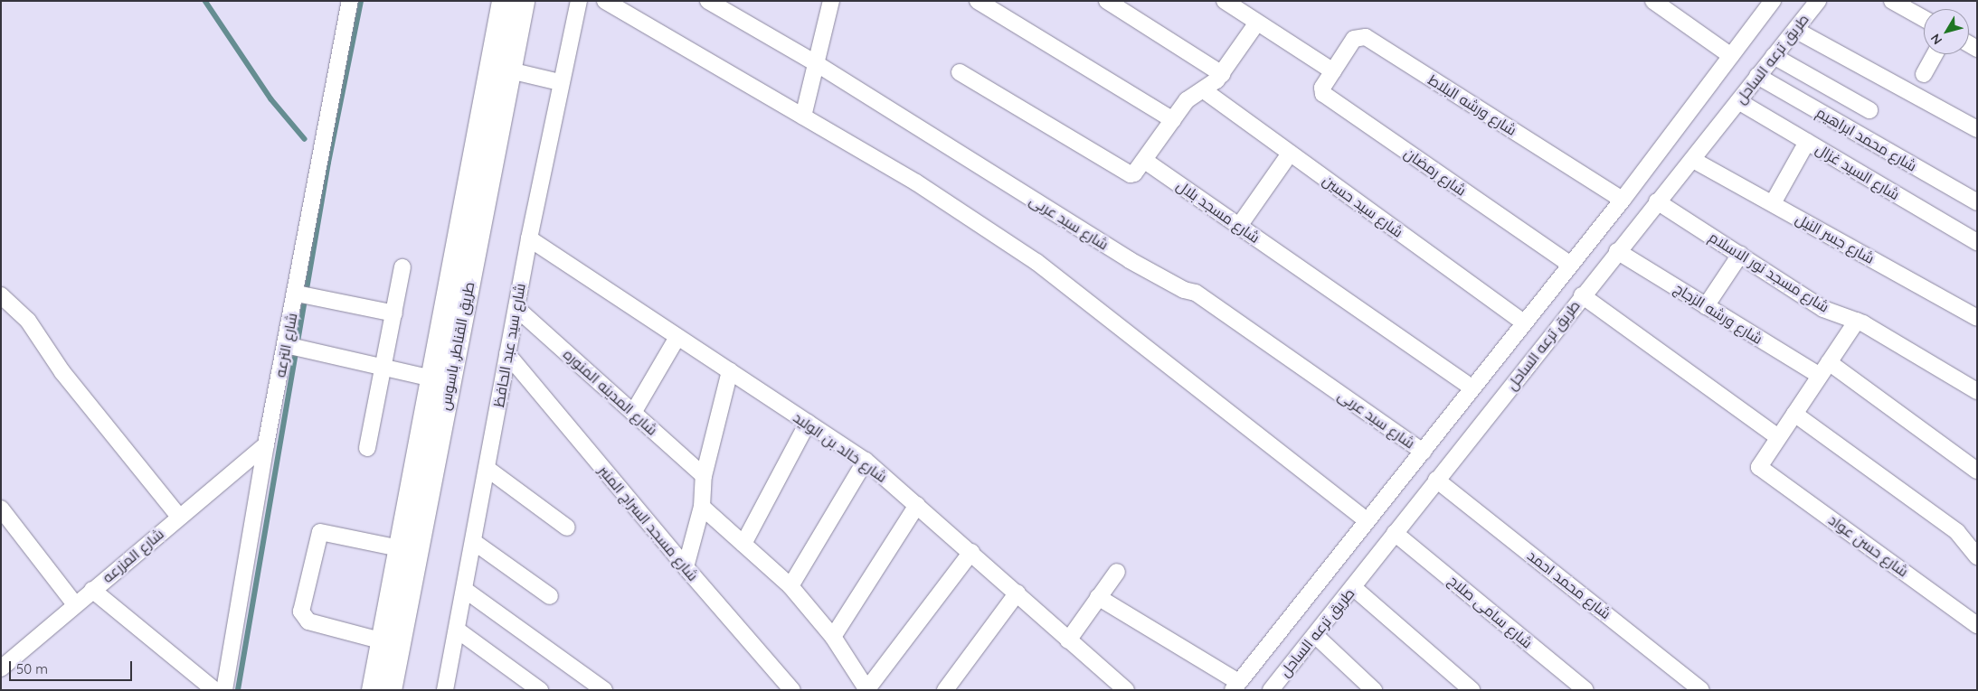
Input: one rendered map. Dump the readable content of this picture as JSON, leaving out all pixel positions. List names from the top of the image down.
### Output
{
  "streets": {
    "main road": ["طريق القناطر, باسوس"],
    "street": [
      "طريق ترعه الساحل",
      "شارع ورشه البلاط",
      "شارع محمد ابراهيم",
      "شارع رمضان",
      "شارع السيد غزال",
      "شارع سيد حسين",
      "شارع مسجد بلال",
      "شارع سيد عربى",
      "شارع جسر النيل",
      "شارع مسجد نور الاسلام",
      "شارع ورشه الزجاج",
      "شارع الترعه",
      "شارع سيد عبد الحافظ",
      "شارع المدينه المنوره",
      "شارع خالد بن الوليد",
      "شارع مسجد السراج المنير",
      "شارع حسن عواد",
      "شارع المزرعه",
      "شارع محمد احمد",
      "شارع سامى صلاح"
    ]
  },
  "crossings": [
    ["طريق ترعه الساحل", "شارع ورشه البلاط"],
    ["طريق ترعه الساحل", "شارع محمد ابراهيم"],
    ["طريق ترعه الساحل", "شارع رمضان"],
    ["طريق ترعه الساحل", "شارع السيد غزال"],
    ["طريق ترعه الساحل", "شارع سيد حسين"],
    ["طريق ترعه الساحل", "شارع مسجد بلال"],
    ["طريق ترعه الساحل", "شارع سيد عربى"],
    ["طريق ترعه الساحل", "شارع جسر النيل"],
    ["طريق ترعه الساحل", "شارع مسجد نور الاسلام"],
    ["طريق ترعه الساحل", "شارع ورشه الزجاج"],
    ["طريق ترعه الساحل", "شارع محمد احمد"],
    ["طريق ترعه الساحل", "شارع سامى صلاح"],
    ["شارع ورشه البلاط", "شارع رمضان"],
    ["شارع الترعه", "شارع المزرعه"],
    ["شارع سيد عبد الحافظ", "شارع المدينه المنوره"],
    ["شارع سيد عبد الحافظ", "شارع خالد بن الوليد"],
    ["شارع سيد عبد الحافظ", "شارع مسجد السراج المنير"]
  ],
  "scale_bar": "50 m",
  "north": "bottom left"
}
